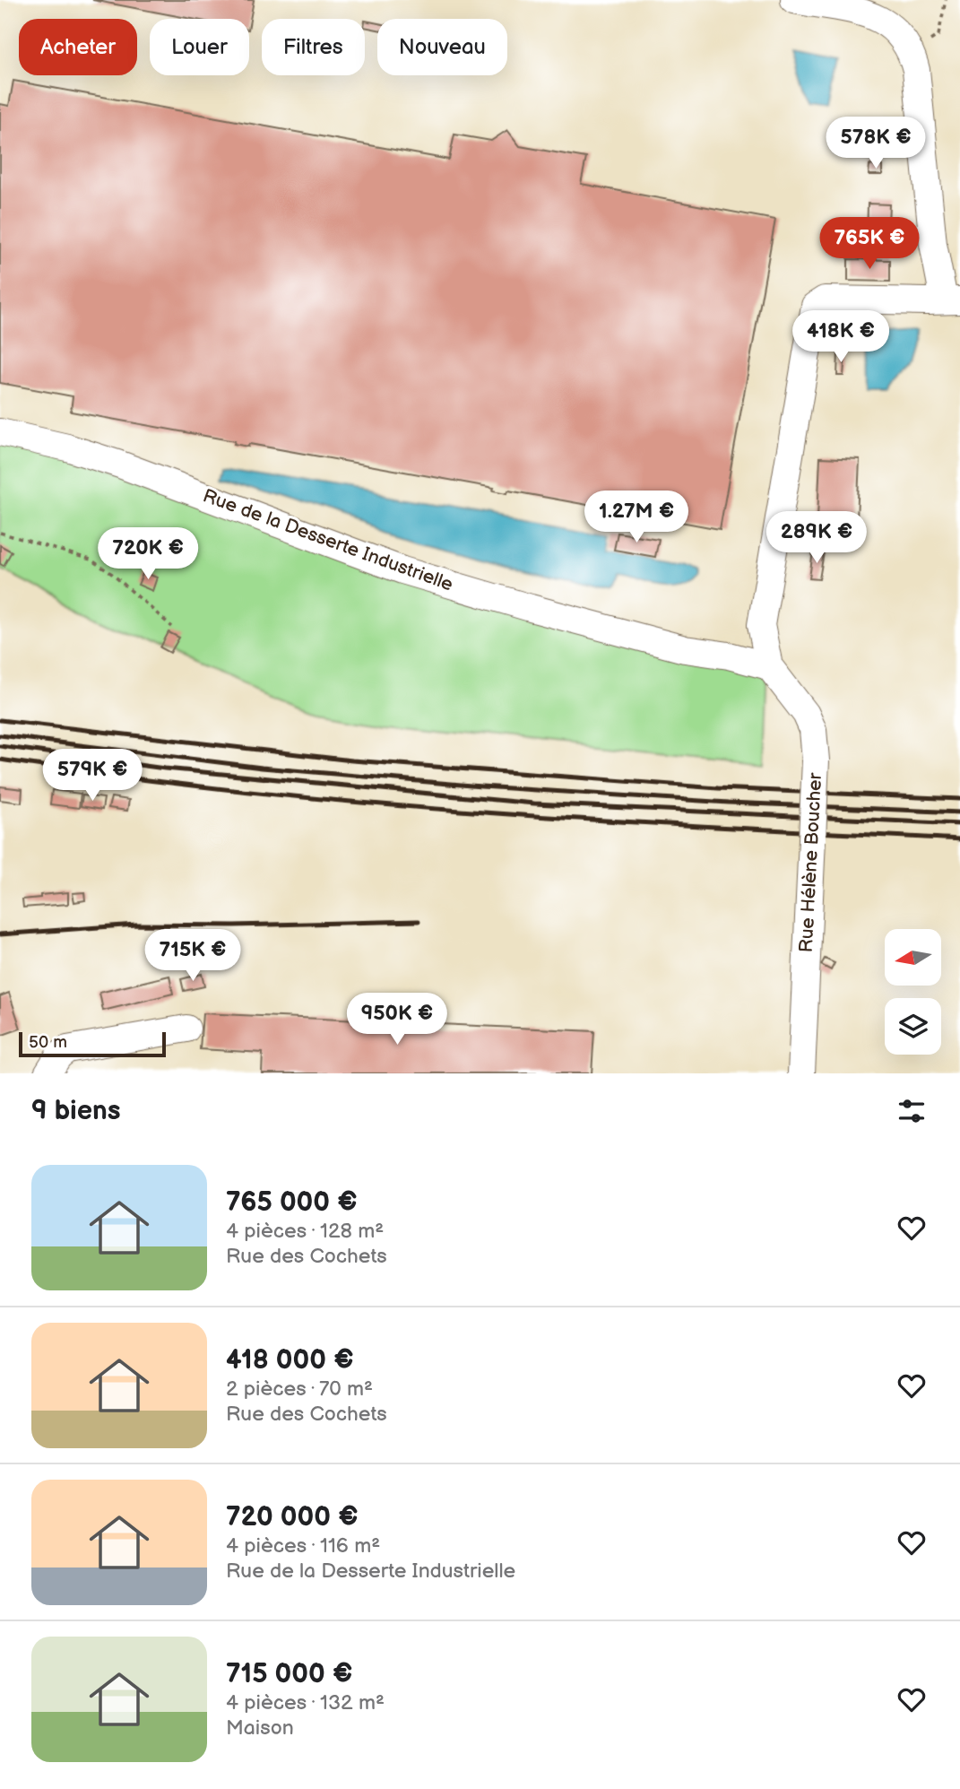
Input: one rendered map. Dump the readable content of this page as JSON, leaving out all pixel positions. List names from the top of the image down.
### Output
{
  "streets": {
    "street": ["Rue de la Desserte Industrielle", "Rue Hélène Boucher"]
  },
  "crossings": [
    ["Rue de la Desserte Industrielle", "Rue Hélène Boucher"]
  ],
  "scale_bar": "50 m",
  "north": "left",
  "page": {
    "chip": [
      "Acheter",
      "Louer",
      "Filtres",
      "Nouveau"
    ],
    "price": [
      "578K €",
      "765K €",
      "418K €",
      "1.27M €",
      "289K €",
      "720K €",
      "579K €",
      "715K €",
      "950K €"
    ],
    "scale": "50 m",
    "heading": "9 biens",
    "list": [
      {
        "name": "765 000 €",
        "note": "4 pièces · 128 m² · Rue des Cochets"
      },
      {
        "name": "418 000 €",
        "note": "2 pièces · 70 m² · Rue des Cochets"
      },
      {
        "name": "720 000 €",
        "note": "4 pièces · 116 m² · Rue de la Desserte Industrielle"
      },
      {
        "name": "715 000 €",
        "note": "4 pièces · 132 m² · Maison"
      }
    ]
  }
}
